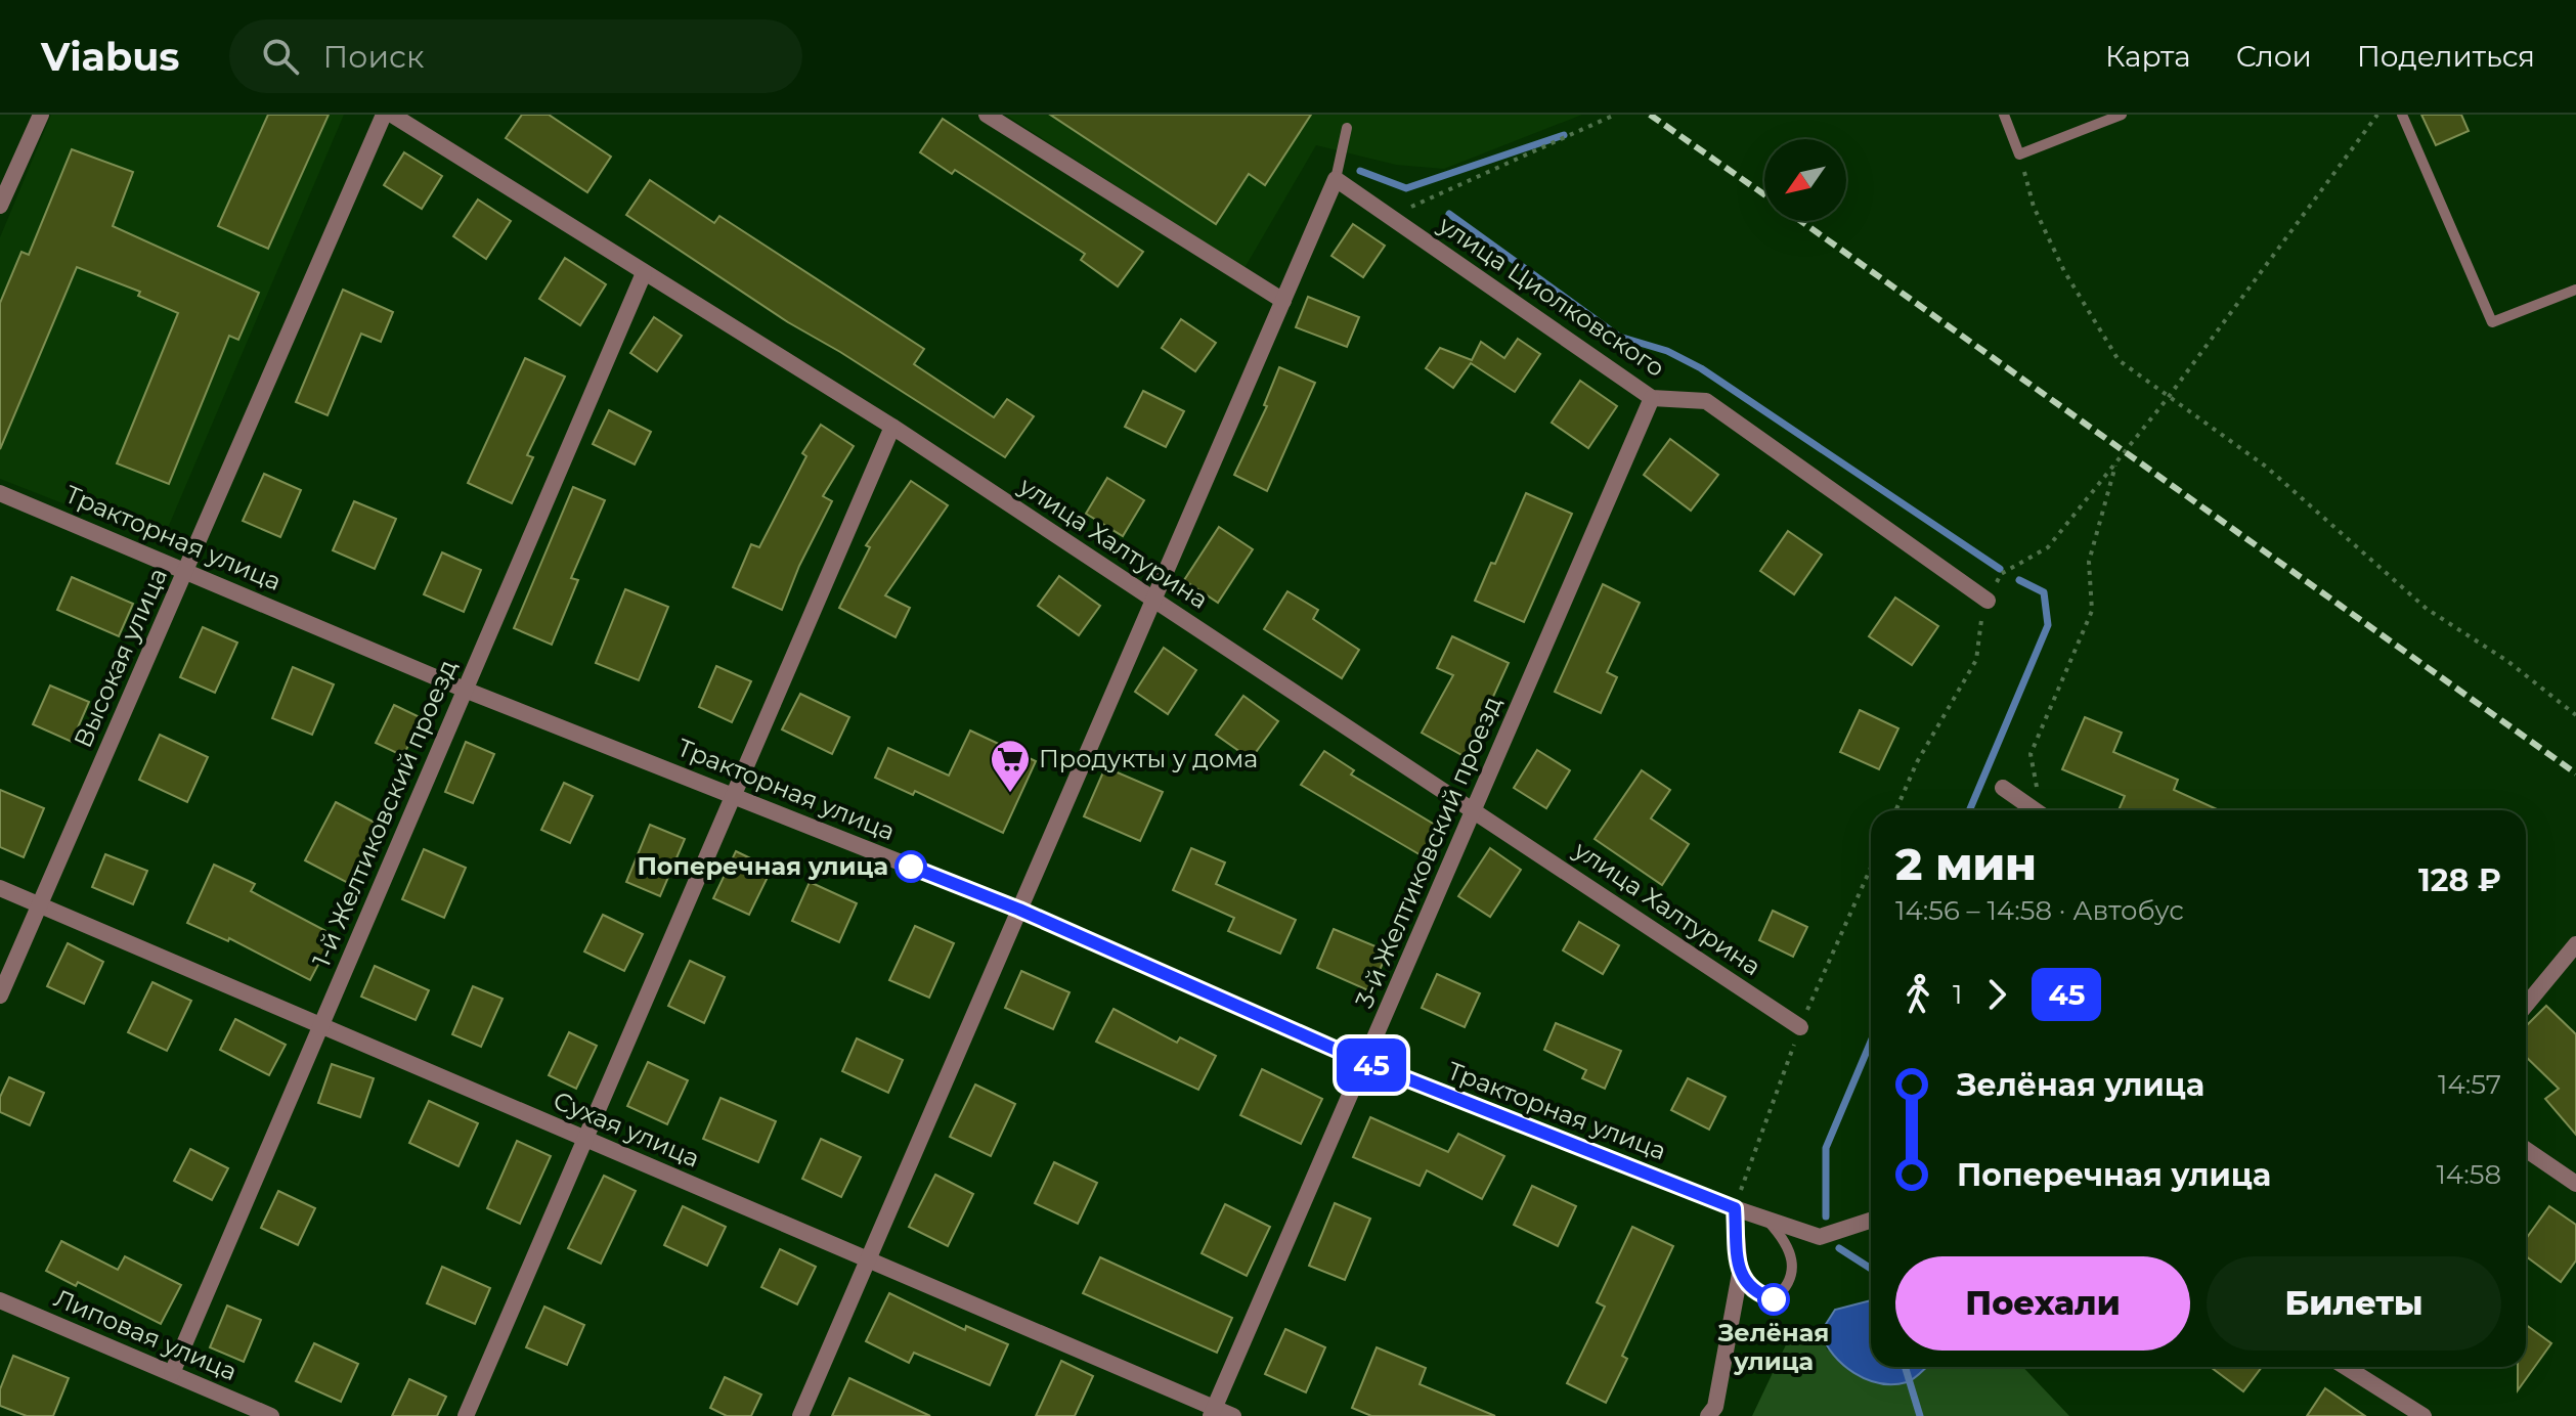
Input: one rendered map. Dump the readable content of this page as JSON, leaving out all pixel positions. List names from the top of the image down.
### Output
{
  "streets": {
    "street": [
      "улица Циолковского",
      "Тракторная улица",
      "улица Халтурина",
      "Высокая улица",
      "1-й Желтиковский проезд",
      "3-й Желтиковский проезд",
      "Сухая улица",
      "Липовая улица"
    ]
  },
  "crossings": [
    ["улица Циолковского", "3-й Желтиковский проезд"],
    ["Тракторная улица", "Высокая улица"],
    ["Тракторная улица", "1-й Желтиковский проезд"],
    ["Тракторная улица", "3-й Желтиковский проезд"],
    ["улица Халтурина", "1-й Желтиковский проезд"],
    ["улица Халтурина", "3-й Желтиковский проезд"],
    ["Высокая улица", "Сухая улица"],
    ["1-й Желтиковский проезд", "Сухая улица"],
    ["1-й Желтиковский проезд", "Липовая улица"],
    ["3-й Желтиковский проезд", "Сухая улица"]
  ],
  "places": {
    "supermarket": ["Продукты у дома"],
    "other": ["Поперечная улица", "Зелёная улица"]
  },
  "lines": ["bus line 45"],
  "north": "bottom left",
  "page": {
    "header": "Viabus",
    "search": "Поиск",
    "nav": ["Карта", "Слои", "Поделиться"],
    "on_map": "45",
    "heading": ["2 мин", "14:56 – 14:58 · Автобус", "128 ₽"],
    "legs": ["1", "45"],
    "list": [
      {
        "name": "Зелёная улица",
        "value": "14:57"
      },
      {
        "name": "Поперечная улица",
        "value": "14:58"
      }
    ],
    "buttons": ["Поехали", "Билеты"]
  }
}
